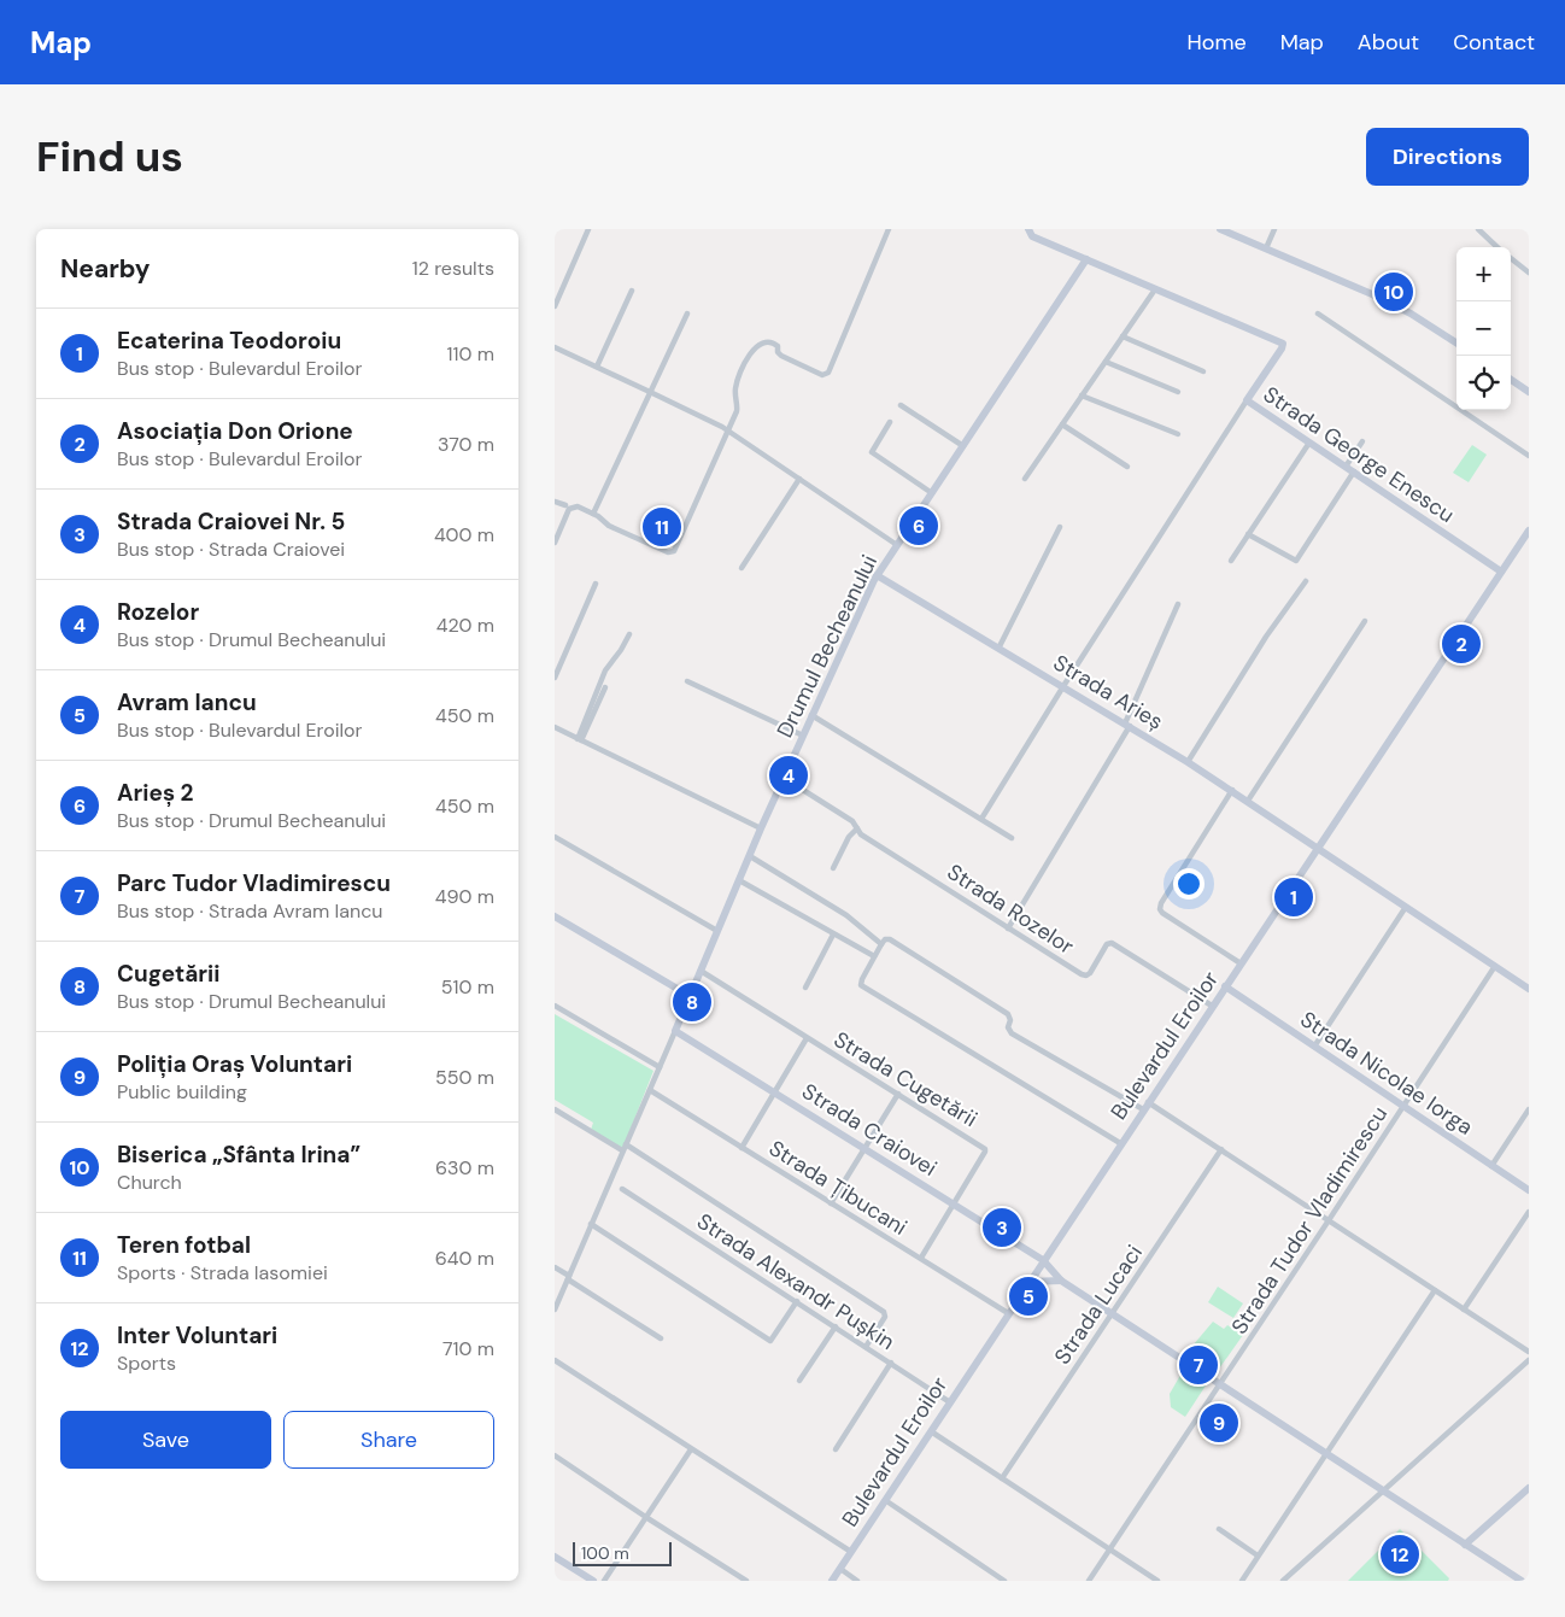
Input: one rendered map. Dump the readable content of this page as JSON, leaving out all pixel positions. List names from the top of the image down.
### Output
{
  "streets": {
    "street": [
      "Strada George Enescu",
      "Drumul Becheanului",
      "Strada Arieș",
      "Strada Rozelor",
      "Bulevardul Eroilor",
      "Strada Nicolae Iorga",
      "Strada Cugetării",
      "Strada Craiovei",
      "Strada Țibucani",
      "Strada Tudor Vladimirescu",
      "Strada Alexandr Pușkin",
      "Strada Lucaci"
    ]
  },
  "crossings": [
    ["Strada George Enescu", "Drumul Becheanului"],
    ["Strada George Enescu", "Bulevardul Eroilor"],
    ["Drumul Becheanului", "Strada Arieș"],
    ["Drumul Becheanului", "Strada Rozelor"],
    ["Drumul Becheanului", "Strada Cugetării"],
    ["Drumul Becheanului", "Strada Craiovei"],
    ["Drumul Becheanului", "Strada Țibucani"],
    ["Strada Arieș", "Bulevardul Eroilor"],
    ["Strada Arieș", "Strada Tudor Vladimirescu"],
    ["Strada Rozelor", "Bulevardul Eroilor"],
    ["Bulevardul Eroilor", "Strada Nicolae Iorga"],
    ["Bulevardul Eroilor", "Strada Craiovei"],
    ["Bulevardul Eroilor", "Strada Țibucani"],
    ["Bulevardul Eroilor", "Strada Alexandr Pușkin"],
    ["Strada Nicolae Iorga", "Strada Tudor Vladimirescu"],
    ["Strada Cugetării", "Strada Craiovei"],
    ["Strada Cugetării", "Strada Țibucani"],
    ["Strada Craiovei", "Strada Tudor Vladimirescu"],
    ["Strada Craiovei", "Strada Lucaci"]
  ],
  "scale_bar": "100 m",
  "page": {
    "header": "Map",
    "nav": [
      "Home",
      "Map",
      "About",
      "Contact"
    ],
    "buttons": [
      "Directions",
      ["Save", "Share"]
    ],
    "title": "Find us",
    "heading": ["Nearby", "12 results"],
    "map_buttons": ["+", "−"],
    "pins": [
      "10",
      "6",
      "11",
      "2",
      "4",
      "1",
      "8",
      "3",
      "5",
      "7",
      "9",
      "12"
    ],
    "list": [
      {
        "mark": "1",
        "name": "Ecaterina Teodoroiu",
        "note": "Bus stop · Bulevardul Eroilor",
        "value": "110 m"
      },
      {
        "mark": "2",
        "name": "Asociația Don Orione",
        "note": "Bus stop · Bulevardul Eroilor",
        "value": "370 m"
      },
      {
        "mark": "3",
        "name": "Strada Craiovei Nr. 5",
        "note": "Bus stop · Strada Craiovei",
        "value": "400 m"
      },
      {
        "mark": "4",
        "name": "Rozelor",
        "note": "Bus stop · Drumul Becheanului",
        "value": "420 m"
      },
      {
        "mark": "5",
        "name": "Avram Iancu",
        "note": "Bus stop · Bulevardul Eroilor",
        "value": "450 m"
      },
      {
        "mark": "6",
        "name": "Arieș 2",
        "note": "Bus stop · Drumul Becheanului",
        "value": "450 m"
      },
      {
        "mark": "7",
        "name": "Parc Tudor Vladimirescu",
        "note": "Bus stop · Strada Avram Iancu",
        "value": "490 m"
      },
      {
        "mark": "8",
        "name": "Cugetării",
        "note": "Bus stop · Drumul Becheanului",
        "value": "510 m"
      },
      {
        "mark": "9",
        "name": "Poliția Oraș Voluntari",
        "note": "Public building",
        "value": "550 m"
      },
      {
        "mark": "10",
        "name": "Biserica „Sfânta Irina”",
        "note": "Church",
        "value": "630 m"
      },
      {
        "mark": "11",
        "name": "Teren fotbal",
        "note": "Sports · Strada Iasomiei",
        "value": "640 m"
      },
      {
        "mark": "12",
        "name": "Inter Voluntari",
        "note": "Sports",
        "value": "710 m"
      }
    ],
    "scale": "100 m"
  }
}
